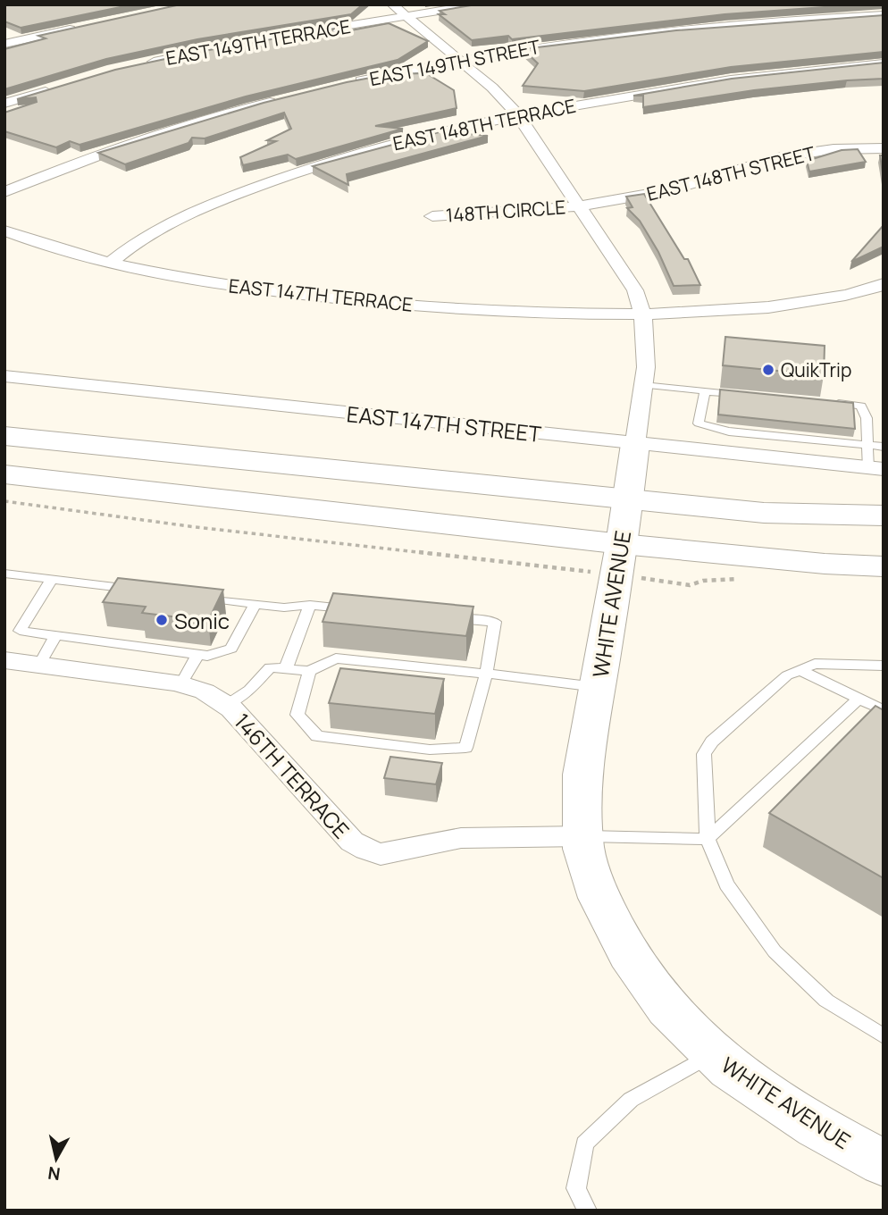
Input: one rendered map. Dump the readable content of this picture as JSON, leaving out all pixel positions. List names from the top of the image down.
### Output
{
  "streets": {
    "main road": ["WHITE AVENUE"],
    "street": [
      "EAST 149TH TERRACE",
      "EAST 149TH STREET",
      "EAST 148TH TERRACE",
      "EAST 148TH STREET",
      "148TH CIRCLE",
      "EAST 147TH TERRACE",
      "EAST 147TH STREET",
      "146TH TERRACE"
    ]
  },
  "crossings": [
    ["EAST 149TH TERRACE", "WHITE AVENUE"],
    ["EAST 149TH STREET", "WHITE AVENUE"],
    ["EAST 148TH TERRACE", "EAST 147TH TERRACE"],
    ["EAST 148TH TERRACE", "WHITE AVENUE"],
    ["EAST 148TH STREET", "148TH CIRCLE"],
    ["EAST 148TH STREET", "WHITE AVENUE"],
    ["148TH CIRCLE", "WHITE AVENUE"],
    ["EAST 147TH TERRACE", "WHITE AVENUE"],
    ["EAST 147TH STREET", "WHITE AVENUE"],
    ["WHITE AVENUE", "146TH TERRACE"]
  ],
  "places": ["QuikTrip", "Sonic"],
  "north": "bottom"
}
